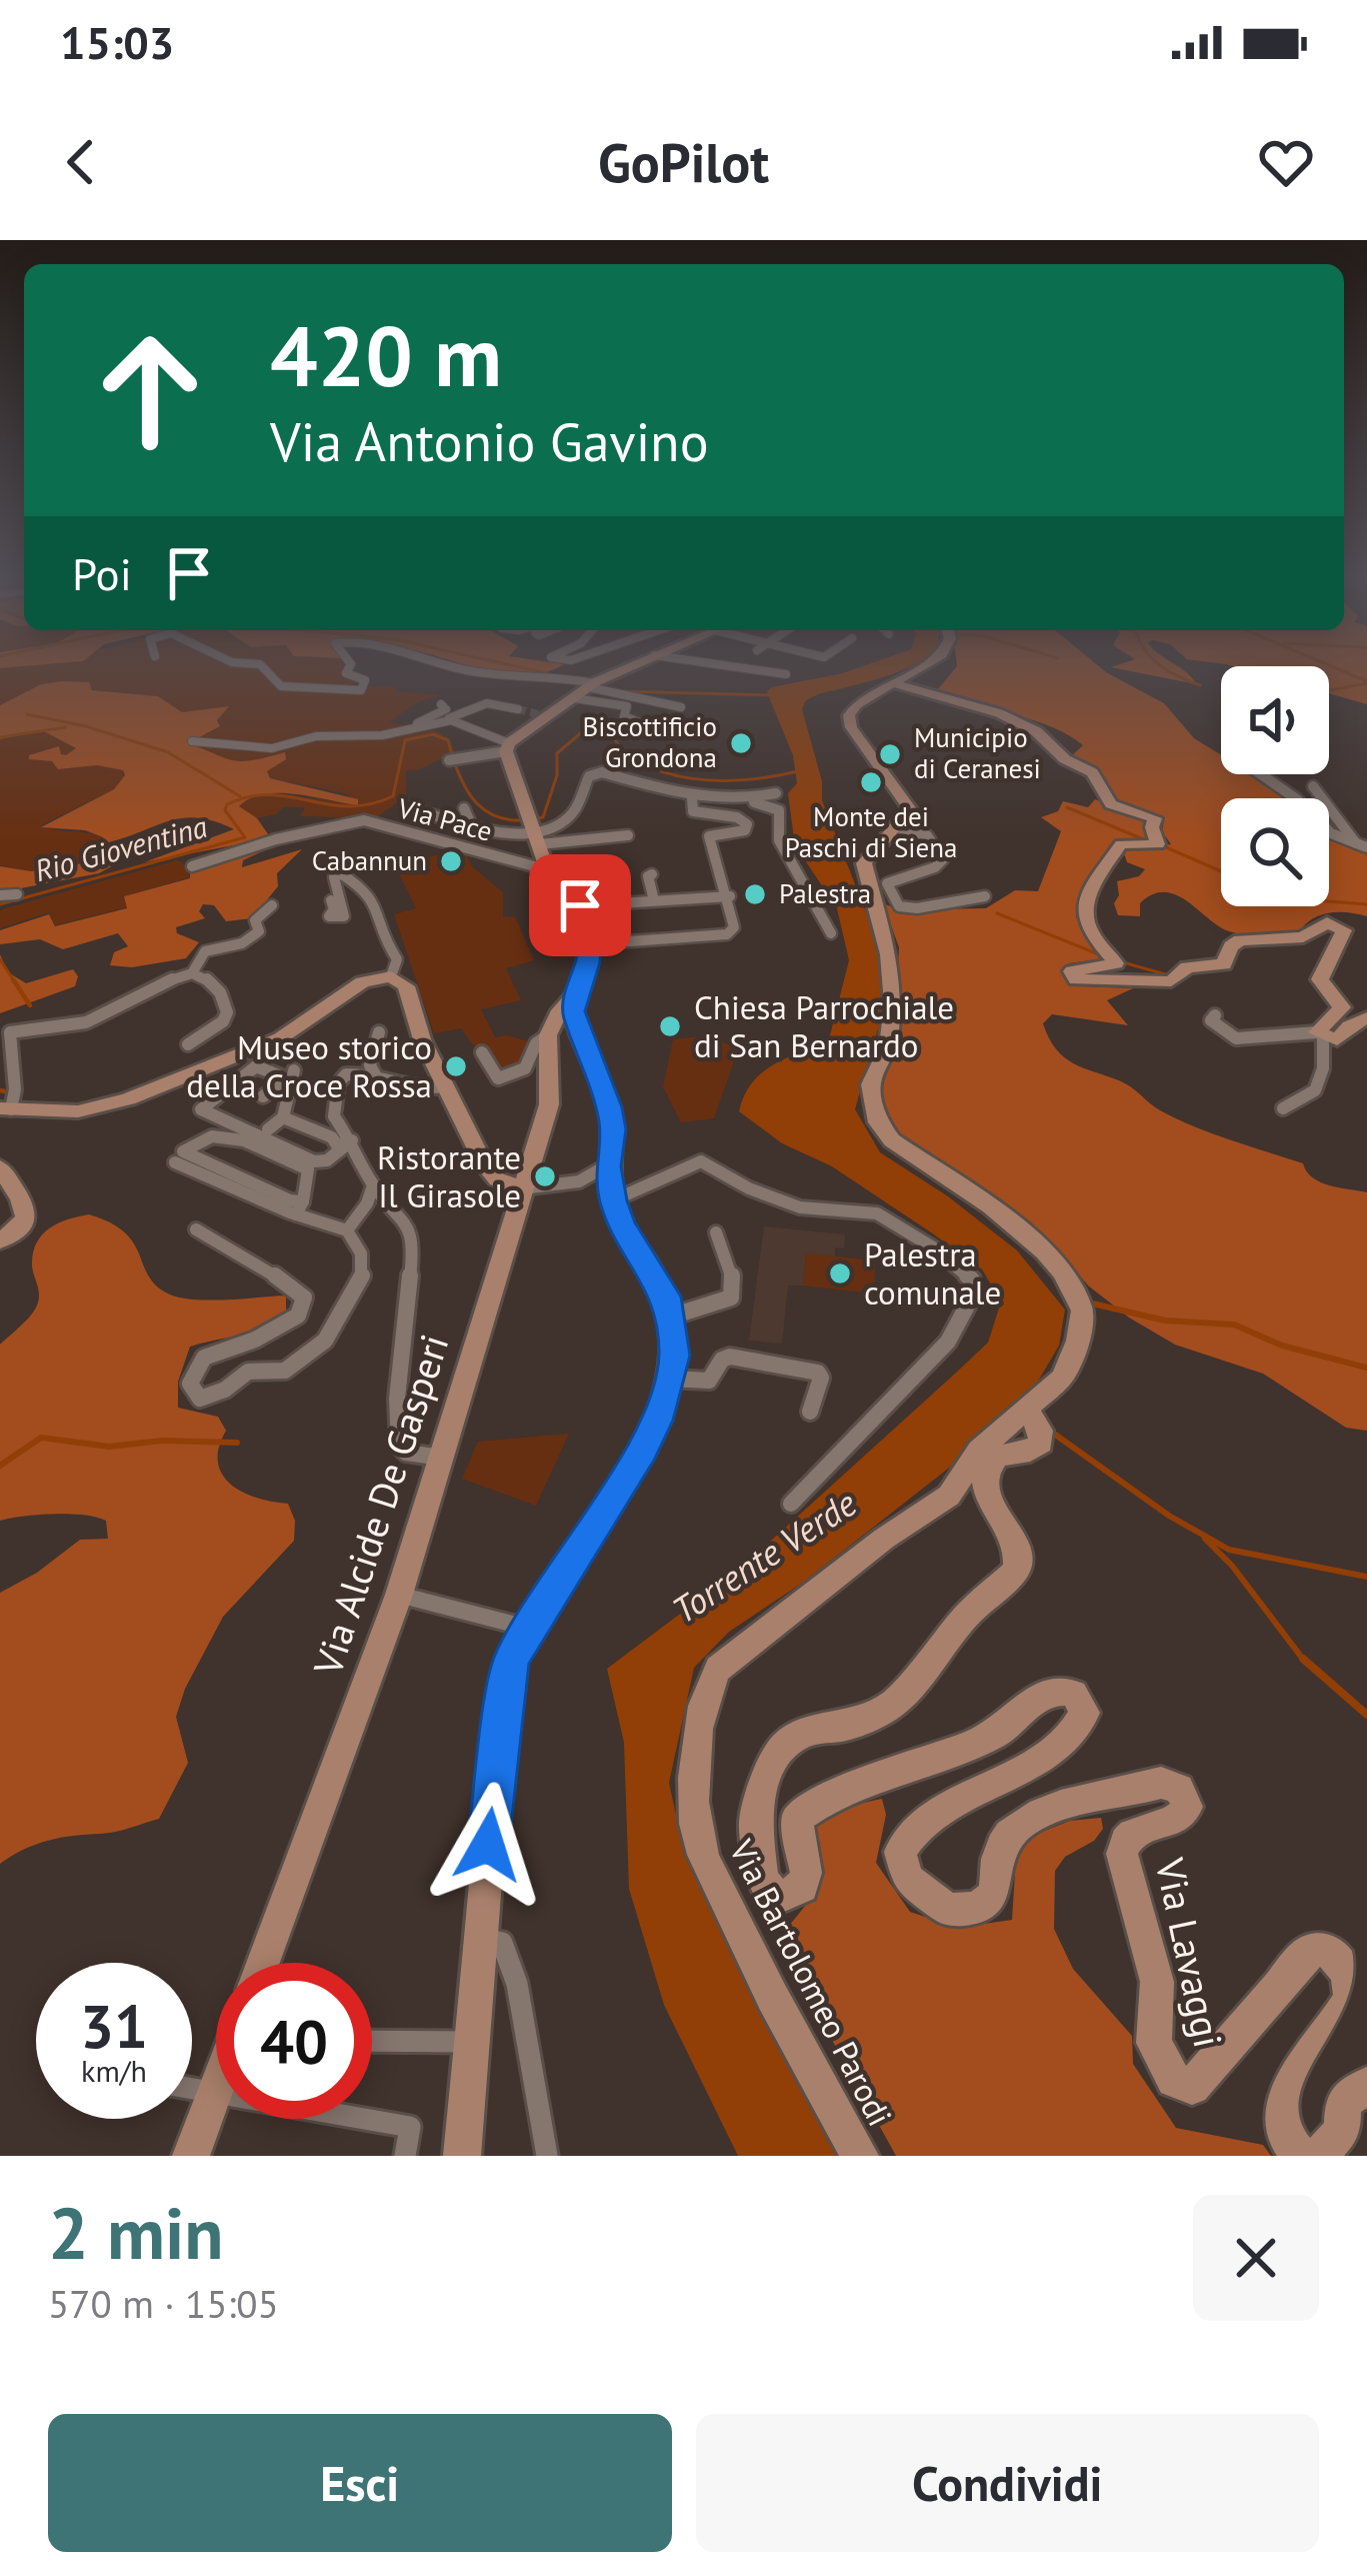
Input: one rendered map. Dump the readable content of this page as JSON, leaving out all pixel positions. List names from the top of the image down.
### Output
{
  "streets": {
    "main road": ["Via Alcide De Gasperi", "Via Lavaggi", "Via Bartolomeo Parodi"],
    "street": ["Via Pace"]
  },
  "crossings": [
    ["Via Lavaggi", "Via Bartolomeo Parodi"]
  ],
  "water": ["Rio Gioventina", "Torrente Verde"],
  "places": [
    "Biscottificio Grondona",
    "Municipio di Ceranesi",
    "Monte dei Paschi di Siena",
    "Cabannun",
    "Palestra",
    "Chiesa Parrochiale di San Bernardo",
    "Museo storico della Croce Rossa",
    "Ristorante Il Girasole",
    "Palestra comunale"
  ],
  "page": {
    "status": "15:03",
    "header": "GoPilot",
    "turn": ["420 m", "Via Antonio Gavino"],
    "then": "Poi",
    "speed": "31 km/h",
    "limit": "40",
    "heading": ["2 min", "570 m · 15:05"],
    "buttons": ["Esci", "Condividi"]
  }
}
